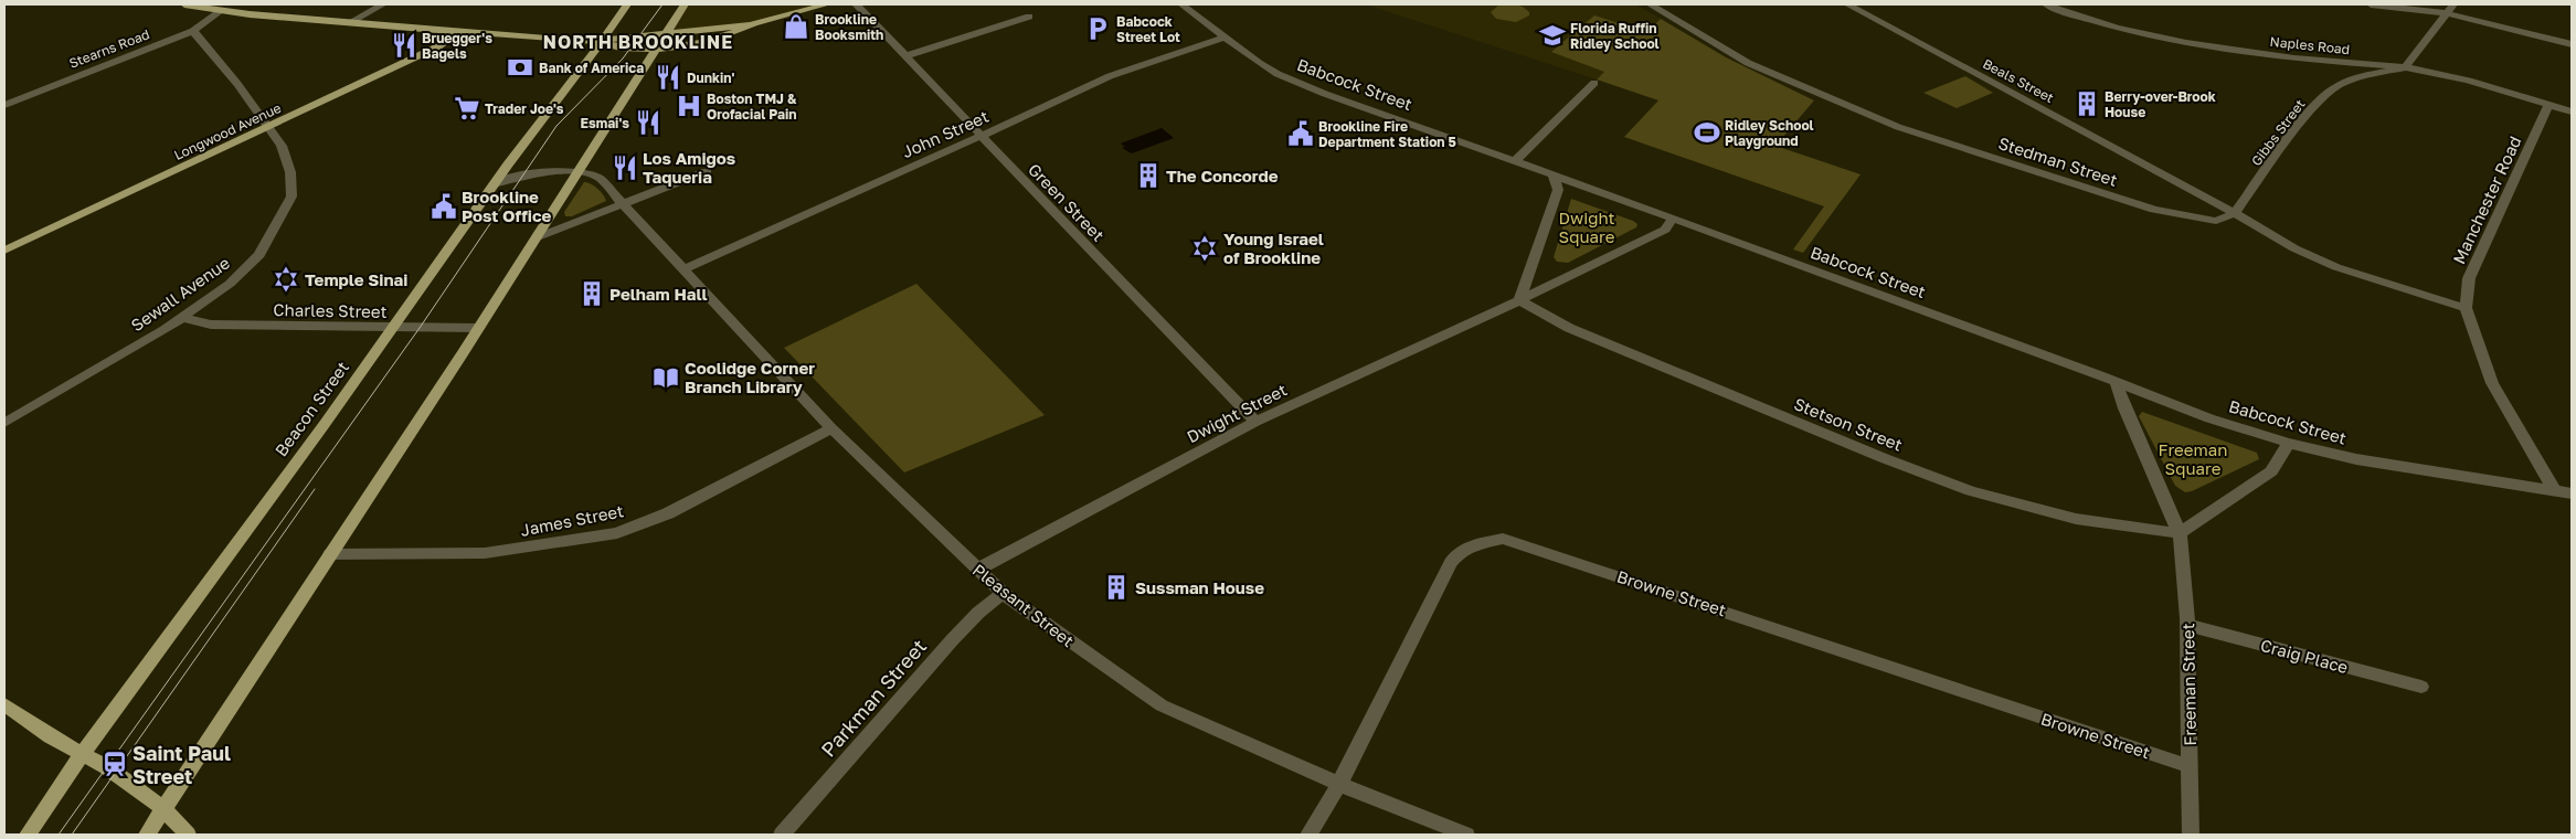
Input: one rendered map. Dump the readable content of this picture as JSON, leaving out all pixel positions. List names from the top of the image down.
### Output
{
  "streets": {
    "main road": ["Longwood Avenue", "Beacon Street"],
    "street": [
      "Naples Road",
      "Stearns Road",
      "Beals Street",
      "Babcock Street",
      "Gibbs Street",
      "John Street",
      "Stedman Street",
      "Manchester Road",
      "Green Street",
      "Sewall Avenue",
      "Charles Street",
      "Dwight Street",
      "Stetson Street",
      "James Street",
      "Browne Street",
      "Pleasant Street",
      "Craig Place",
      "Freeman Street",
      "Parkman Street"
    ]
  },
  "crossings": [
    ["Naples Road", "Gibbs Street"],
    ["Naples Road", "Manchester Road"],
    ["Stearns Road", "Sewall Avenue"],
    ["Beals Street", "Gibbs Street"],
    ["Beals Street", "Stedman Street"],
    ["Babcock Street", "John Street"],
    ["Babcock Street", "Manchester Road"],
    ["Babcock Street", "Dwight Street"],
    ["Babcock Street", "Freeman Street"],
    ["Longwood Avenue", "Sewall Avenue"],
    ["Gibbs Street", "Stedman Street"],
    ["John Street", "Green Street"],
    ["John Street", "Pleasant Street"],
    ["Green Street", "Dwight Street"],
    ["Sewall Avenue", "Charles Street"],
    ["Charles Street", "Beacon Street"],
    ["Beacon Street", "Pleasant Street"],
    ["Dwight Street", "Stetson Street"],
    ["Dwight Street", "Pleasant Street"],
    ["Stetson Street", "Freeman Street"],
    ["James Street", "Pleasant Street"],
    ["Browne Street", "Pleasant Street"],
    ["Browne Street", "Freeman Street"],
    ["Pleasant Street", "Parkman Street"],
    ["Craig Place", "Freeman Street"]
  ],
  "districts": ["NORTH BROOKLINE"],
  "parks": ["Dwight Square", "Freeman Square"],
  "places": {
    "shop": ["Brookline Booksmith"],
    "parking": ["Babcock Street Lot"],
    "school or university": ["Florida Ruffin Ridley School"],
    "restaurant": [
      "Bruegger's Bagels",
      "Dunkin'",
      "Esmai's",
      "Los Amigos Taqueria"
    ],
    "bank": ["Bank of America"],
    "building": [
      "Berry-over-Brook House",
      "The Concorde",
      "Pelham Hall",
      "Sussman House"
    ],
    "hospital": ["Boston TMJ & Orofacial Pain"],
    "supermarket": ["Trader Joe's"],
    "sports": ["Ridley School Playground"],
    "public building": ["Brookline Fire Department Station 5", "Brookline Post Office"],
    "synagogue": ["Young Israel of Brookline", "Temple Sinai"],
    "library": ["Coolidge Corner Branch Library"],
    "station": ["Saint Paul Street"]
  }
}
